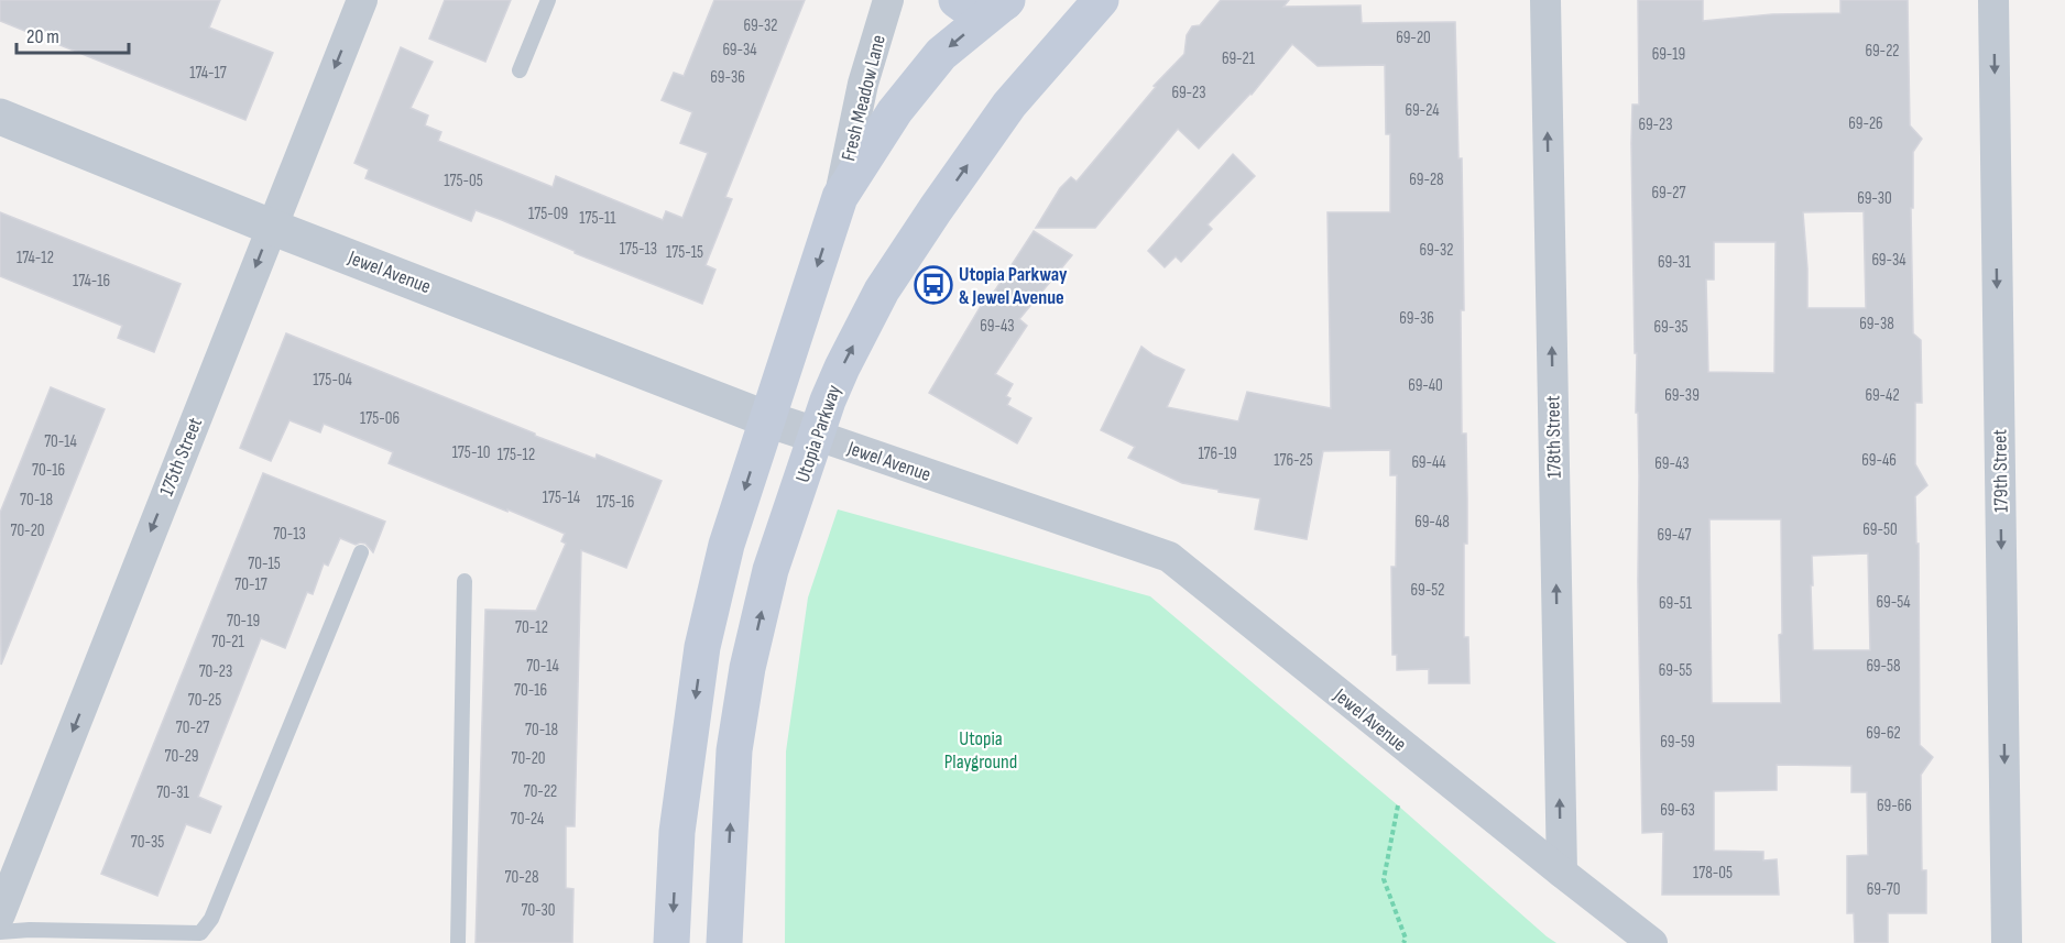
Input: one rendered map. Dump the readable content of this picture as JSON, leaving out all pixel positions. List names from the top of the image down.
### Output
{
  "streets": {
    "main road": ["Utopia Parkway"],
    "street": [
      "Fresh Meadow Lane",
      "Jewel Avenue",
      "178th Street",
      "175th Street",
      "179th Street"
    ]
  },
  "crossings": [
    ["Jewel Avenue", "Utopia Parkway"],
    ["Jewel Avenue", "178th Street"],
    ["Jewel Avenue", "175th Street"]
  ],
  "one_way": ["178th Street", "175th Street", "179th Street"],
  "parks": ["Utopia Playground"],
  "places": {
    "bus stop": ["Utopia Parkway & Jewel Avenue"]
  },
  "house_numbers": [
    "69-32",
    "69-20",
    "69-34",
    "69-22",
    "69-19",
    "69-21",
    "174-17",
    "69-36",
    "69-23",
    "69-24",
    "69-26",
    "69-23",
    "69-28",
    "175-05",
    "69-27",
    "69-30",
    "175-09",
    "175-11",
    "175-13",
    "69-32",
    "175-15",
    "174-12",
    "69-34",
    "69-31",
    "174-16",
    "69-36",
    "69-38",
    "69-43",
    "69-35",
    "175-04",
    "69-40",
    "69-39",
    "69-42",
    "175-06",
    "70-14",
    "175-10",
    "176-19",
    "175-12",
    "176-25",
    "69-46",
    "69-44",
    "69-43",
    "70-16",
    "175-14",
    "70-18",
    "175-16",
    "69-48",
    "69-50",
    "70-20",
    "70-13",
    "69-47",
    "70-15",
    "70-17",
    "69-52",
    "69-54",
    "69-51",
    "70-19",
    "70-12",
    "70-21",
    "70-14",
    "69-58",
    "69-55",
    "70-23",
    "70-16",
    "70-25",
    "70-27",
    "70-18",
    "69-62",
    "69-59",
    "70-29",
    "70-20",
    "70-22",
    "70-31",
    "69-66",
    "69-63",
    "70-24",
    "70-35",
    "178-05",
    "70-28",
    "69-70",
    "70-30"
  ],
  "scale_bar": "20 m"
}
